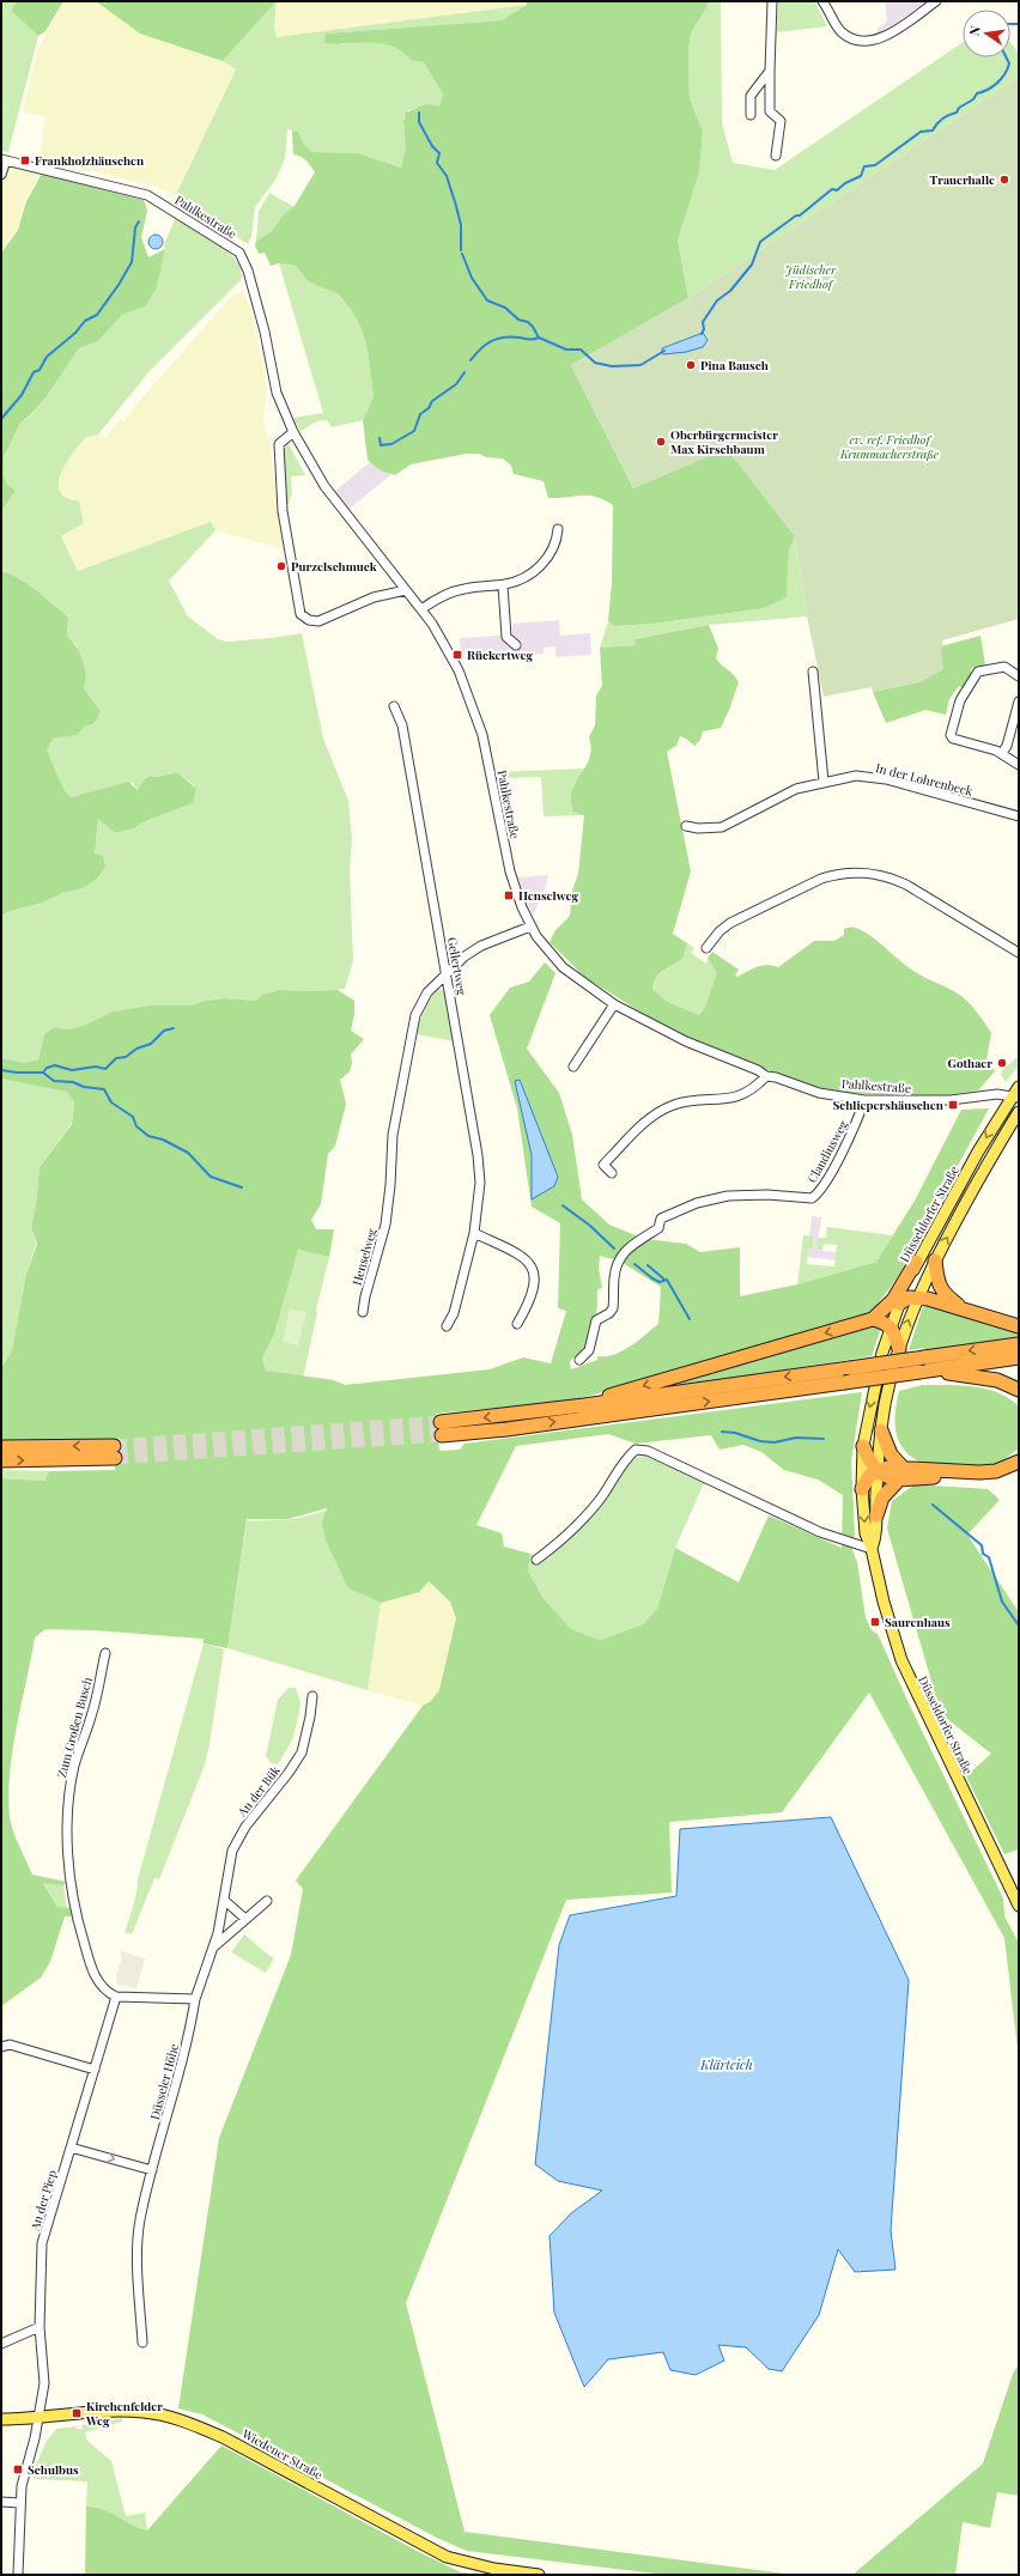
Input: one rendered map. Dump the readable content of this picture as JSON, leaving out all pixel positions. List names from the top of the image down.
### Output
{
  "streets": {
    "main road": ["Düsseldorfer Straße", "Wiedener Straße"],
    "street": [
      "Pahlkestraße",
      "In der Lohrenbeck",
      "Gellertweg",
      "Claudiusweg",
      "Henselweg",
      "Zum Großen Busch",
      "An der Bük",
      "Düsseler Höhe",
      "An der Piep"
    ]
  },
  "crossings": [
    ["Pahlkestraße", "Claudiusweg"],
    ["Pahlkestraße", "Düsseldorfer Straße"],
    ["Pahlkestraße", "Henselweg"],
    ["Gellertweg", "Henselweg"],
    ["Zum Großen Busch", "An der Piep"],
    ["An der Bük", "Düsseler Höhe"],
    ["An der Piep", "Wiedener Straße"]
  ],
  "water": ["Klärteich"],
  "parks": ["Jüdischer Friedhof", "ev. ref. Friedhof Krummacherstraße"],
  "places": {
    "transit": [
      "Frankholzhäuschen",
      "Rückertweg",
      "Henselweg",
      "Schliepershäuschen",
      "Saurenhaus",
      "Kirchenfelder Weg",
      "Schulbus"
    ],
    "other": [
      "Trauerhalle",
      "Pina Bausch",
      "Oberbürgermeister Max Kirschbaum",
      "Purzelschmuck",
      "Gothaer"
    ]
  },
  "north": "left"
}
